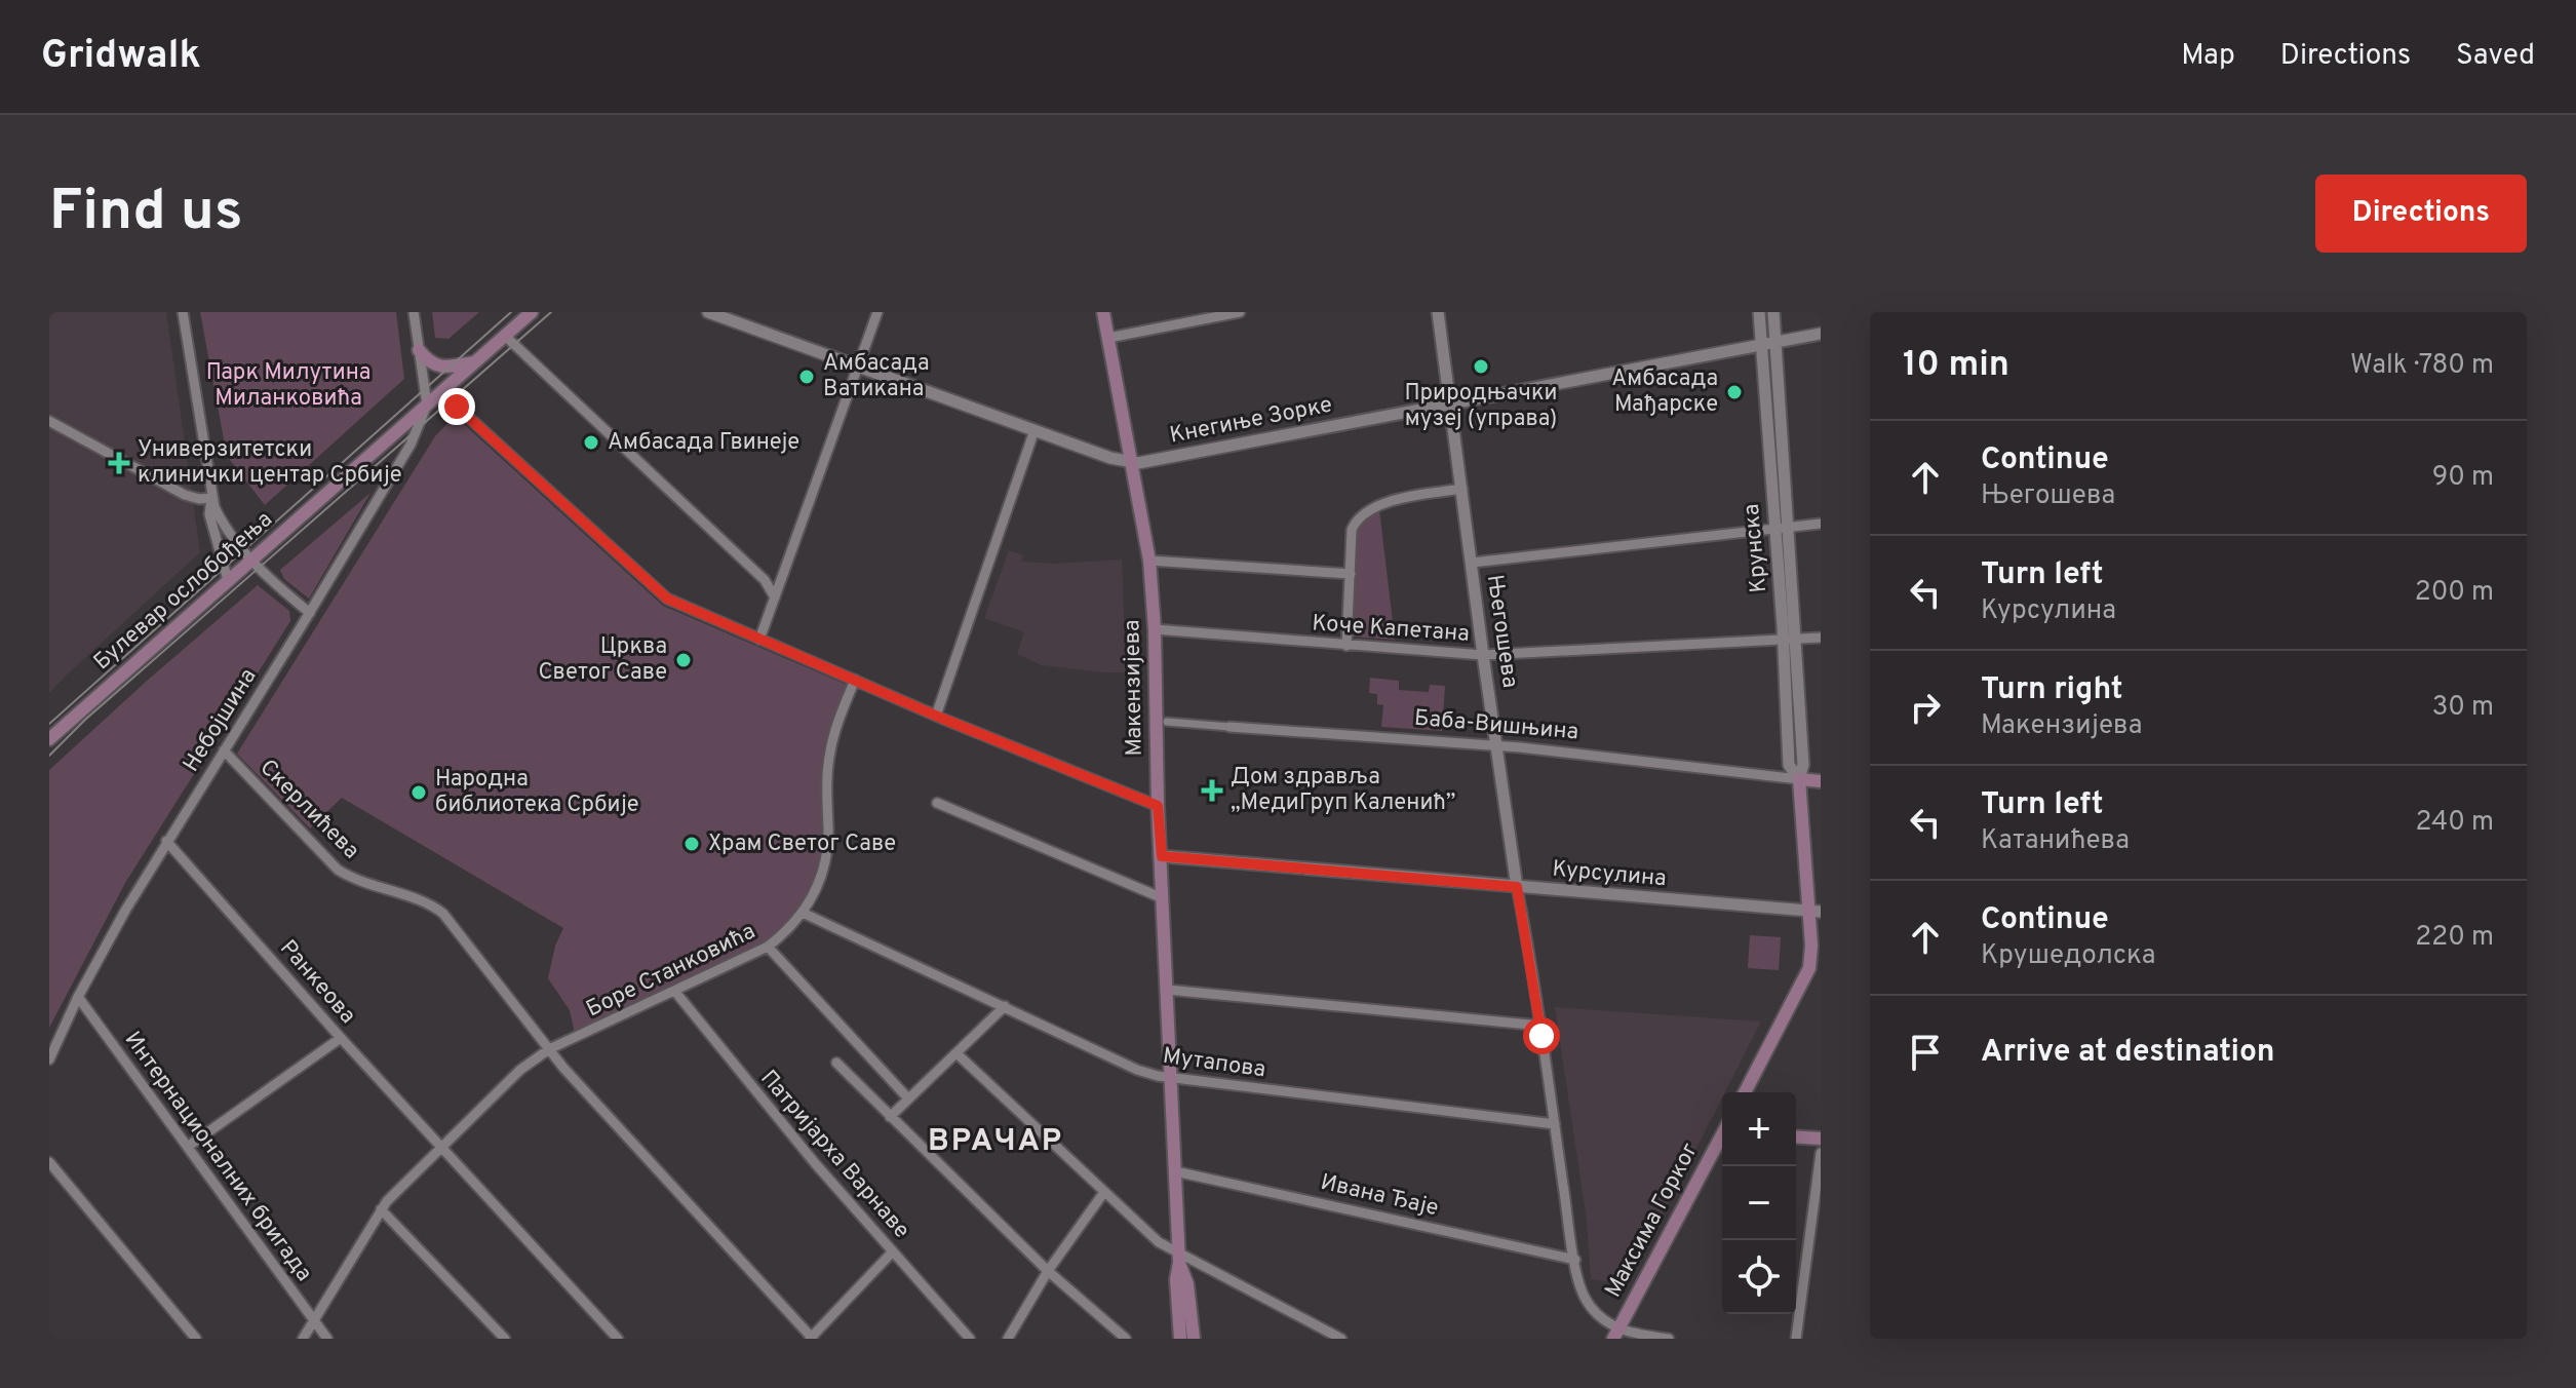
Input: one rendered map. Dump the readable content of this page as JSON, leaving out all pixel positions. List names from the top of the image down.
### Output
{
  "streets": {
    "main road": [
      "Крунска",
      "Булевар ослобођења",
      "Макензијева",
      "Баба-Вишњина",
      "Максима Горког"
    ],
    "street": [
      "Кнегиње Зорке",
      "Коче Капетана",
      "Његошева",
      "Небојшина",
      "Скерлићева",
      "Курсулина",
      "Боре Станковића",
      "Ранкеова",
      "Мутапова",
      "Патријарха Варнаве",
      "Интернационалних бригада",
      "Ивана Ђаје"
    ]
  },
  "crossings": [
    ["Кнегиње Зорке", "Крунска"],
    ["Кнегиње Зорке", "Његошева"],
    ["Кнегиње Зорке", "Макензијева"],
    ["Крунска", "Коче Капетана"],
    ["Крунска", "Баба-Вишњина"],
    ["Крунска", "Курсулина"],
    ["Булевар ослобођења", "Небојшина"],
    ["Коче Капетана", "Његошева"],
    ["Коче Капетана", "Макензијева"],
    ["Његошева", "Баба-Вишњина"],
    ["Његошева", "Курсулина"],
    ["Његошева", "Мутапова"],
    ["Његошева", "Ивана Ђаје"],
    ["Његошева", "Максима Горког"],
    ["Макензијева", "Курсулина"],
    ["Макензијева", "Мутапова"],
    ["Макензијева", "Ивана Ђаје"],
    ["Небојшина", "Скерлићева"],
    ["Небојшина", "Ранкеова"],
    ["Небојшина", "Интернационалних бригада"],
    ["Скерлићева", "Боре Станковића"],
    ["Боре Станковића", "Ранкеова"],
    ["Боре Станковића", "Мутапова"],
    ["Боре Станковића", "Патријарха Варнаве"],
    ["Боре Станковића", "Интернационалних бригада"]
  ],
  "districts": ["ВРАЧАР"],
  "parks": ["Парк Милутина Миланковића"],
  "places": {
    "other": [
      "Природњачки музеј (управа)",
      "Амбасада Ватикана",
      "Амбасада Мађарске",
      "Амбасада Гвинеје",
      "Црква Светог Саве",
      "Народна библиотека Србије",
      "Храм Светог Саве"
    ],
    "health": ["Универзитетски клинички центар Србије", "Дом здравља „МедиГруп Каленић”"]
  },
  "page": {
    "header": "Gridwalk",
    "nav": ["Map", "Directions", "Saved"],
    "buttons": "Directions",
    "title": "Find us",
    "heading": ["10 min", "Walk · 780 m"],
    "list": [
      ["Continue", "Његошева", "90 m"],
      ["Turn left", "Курсулина", "200 m"],
      ["Turn right", "Макензијева", "30 m"],
      ["Turn left", "Катанићева", "240 m"],
      ["Continue", "Крушедолска", "220 m"],
      "Arrive at destination"
    ],
    "map_buttons": ["+", "−"]
  }
}
